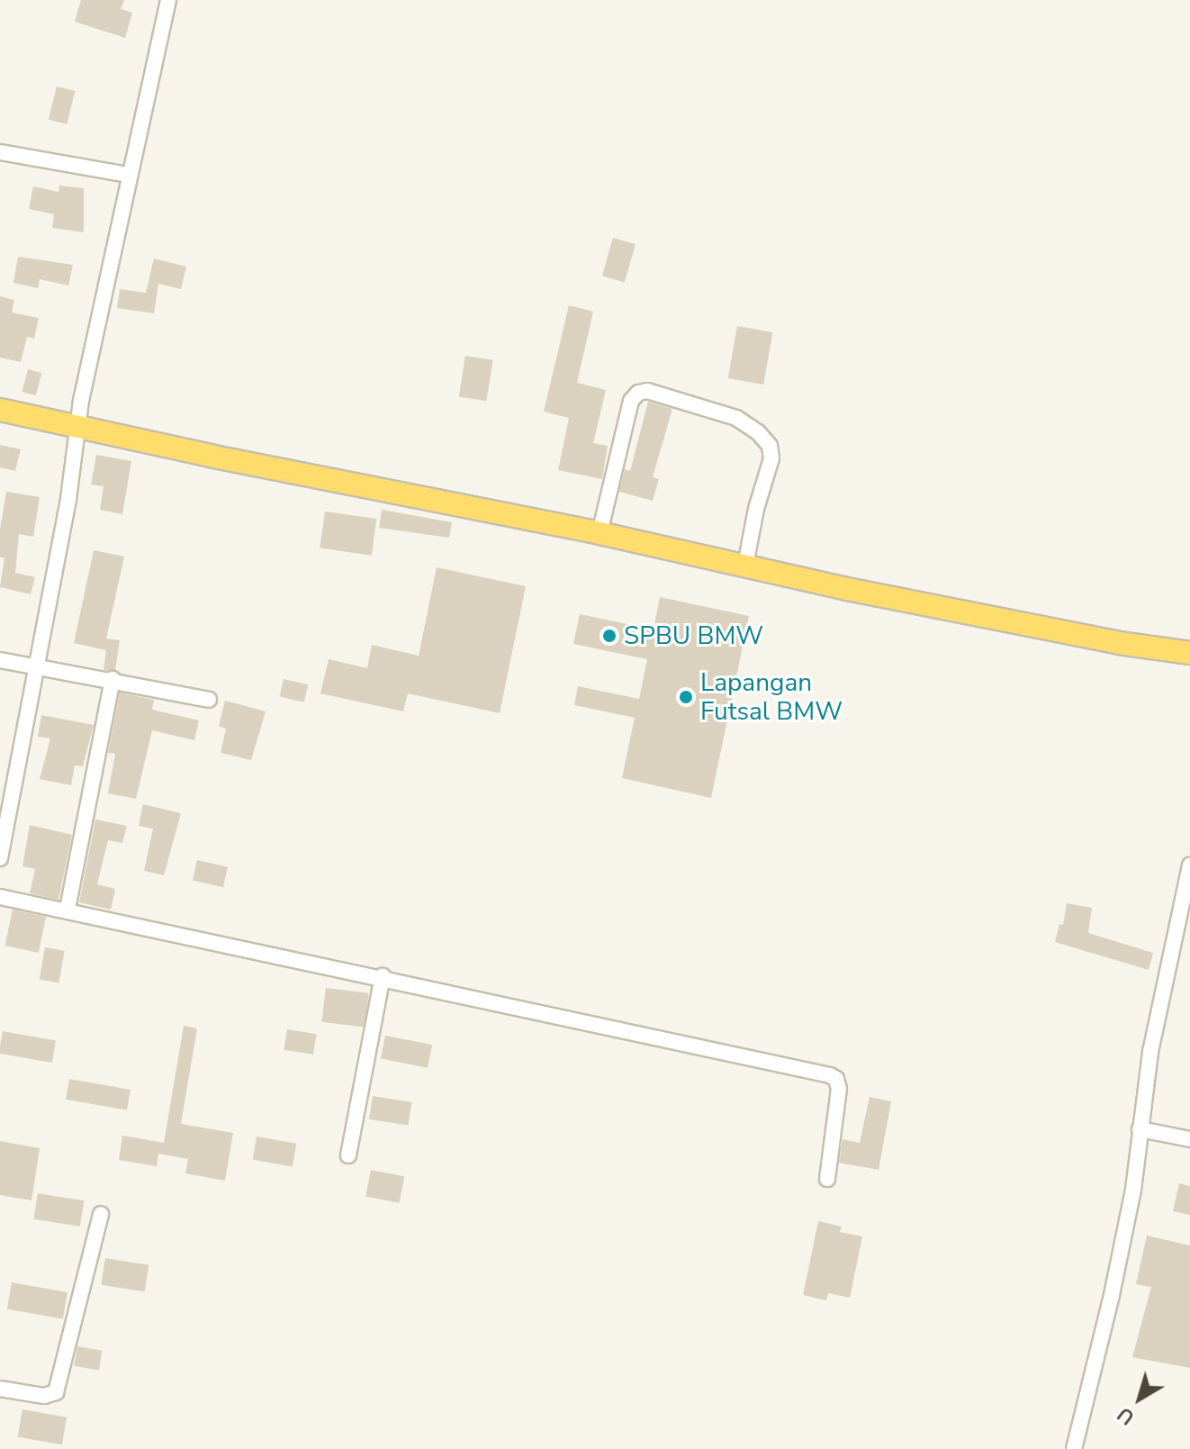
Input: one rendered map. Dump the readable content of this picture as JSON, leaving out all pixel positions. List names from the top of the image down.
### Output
{
  "places": ["SPBU BMW", "Lapangan Futsal BMW"],
  "north": "bottom left"
}
